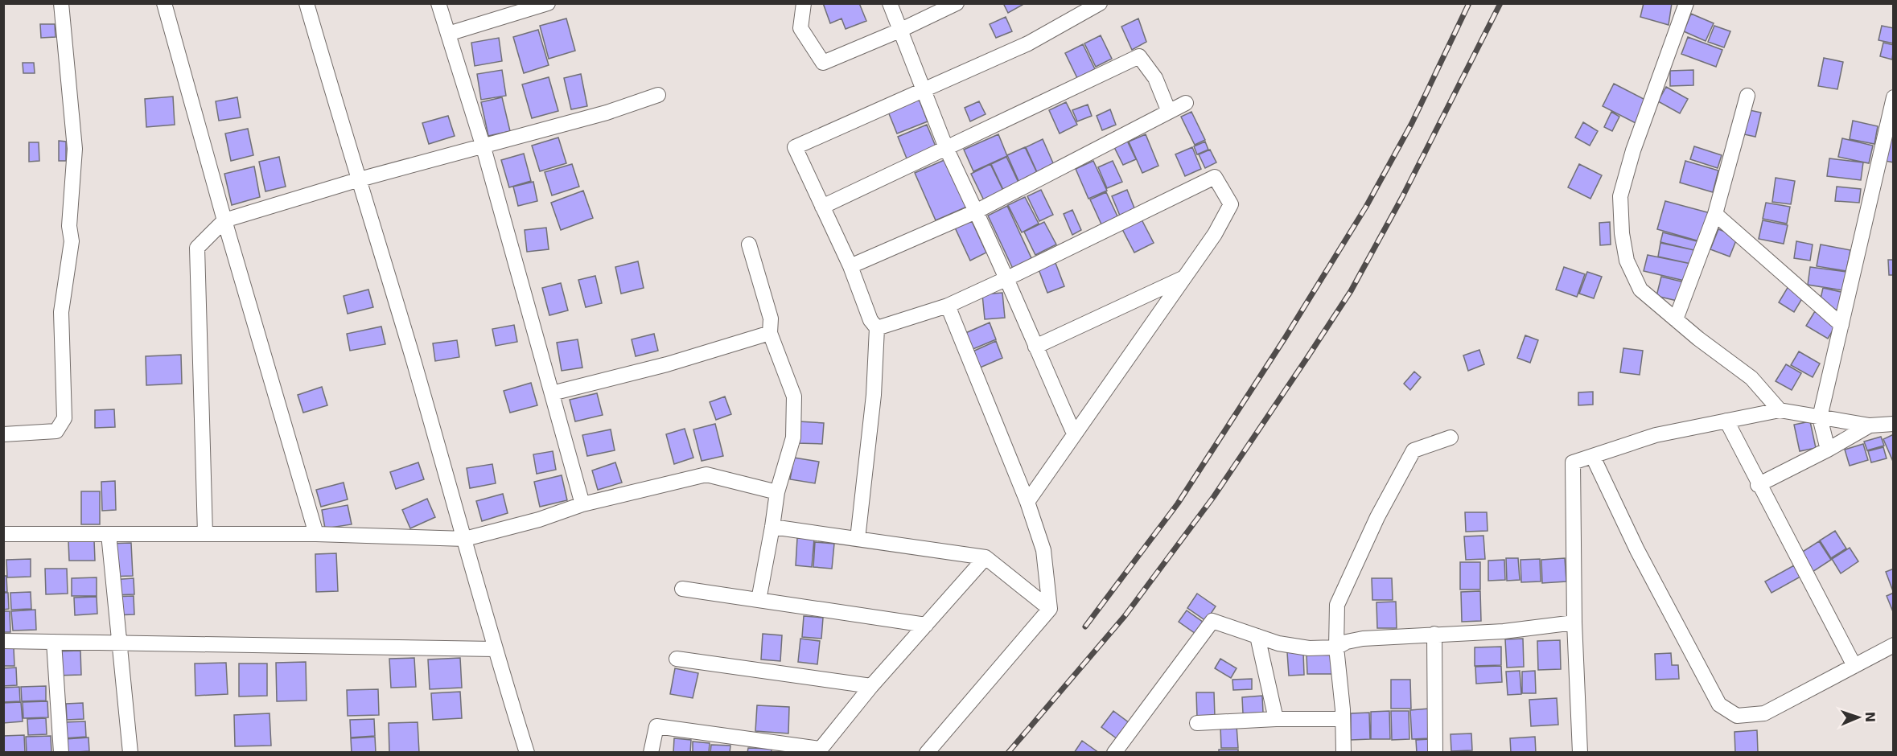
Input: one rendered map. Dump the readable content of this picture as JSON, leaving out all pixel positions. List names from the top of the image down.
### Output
{
  "north": "right"
}
